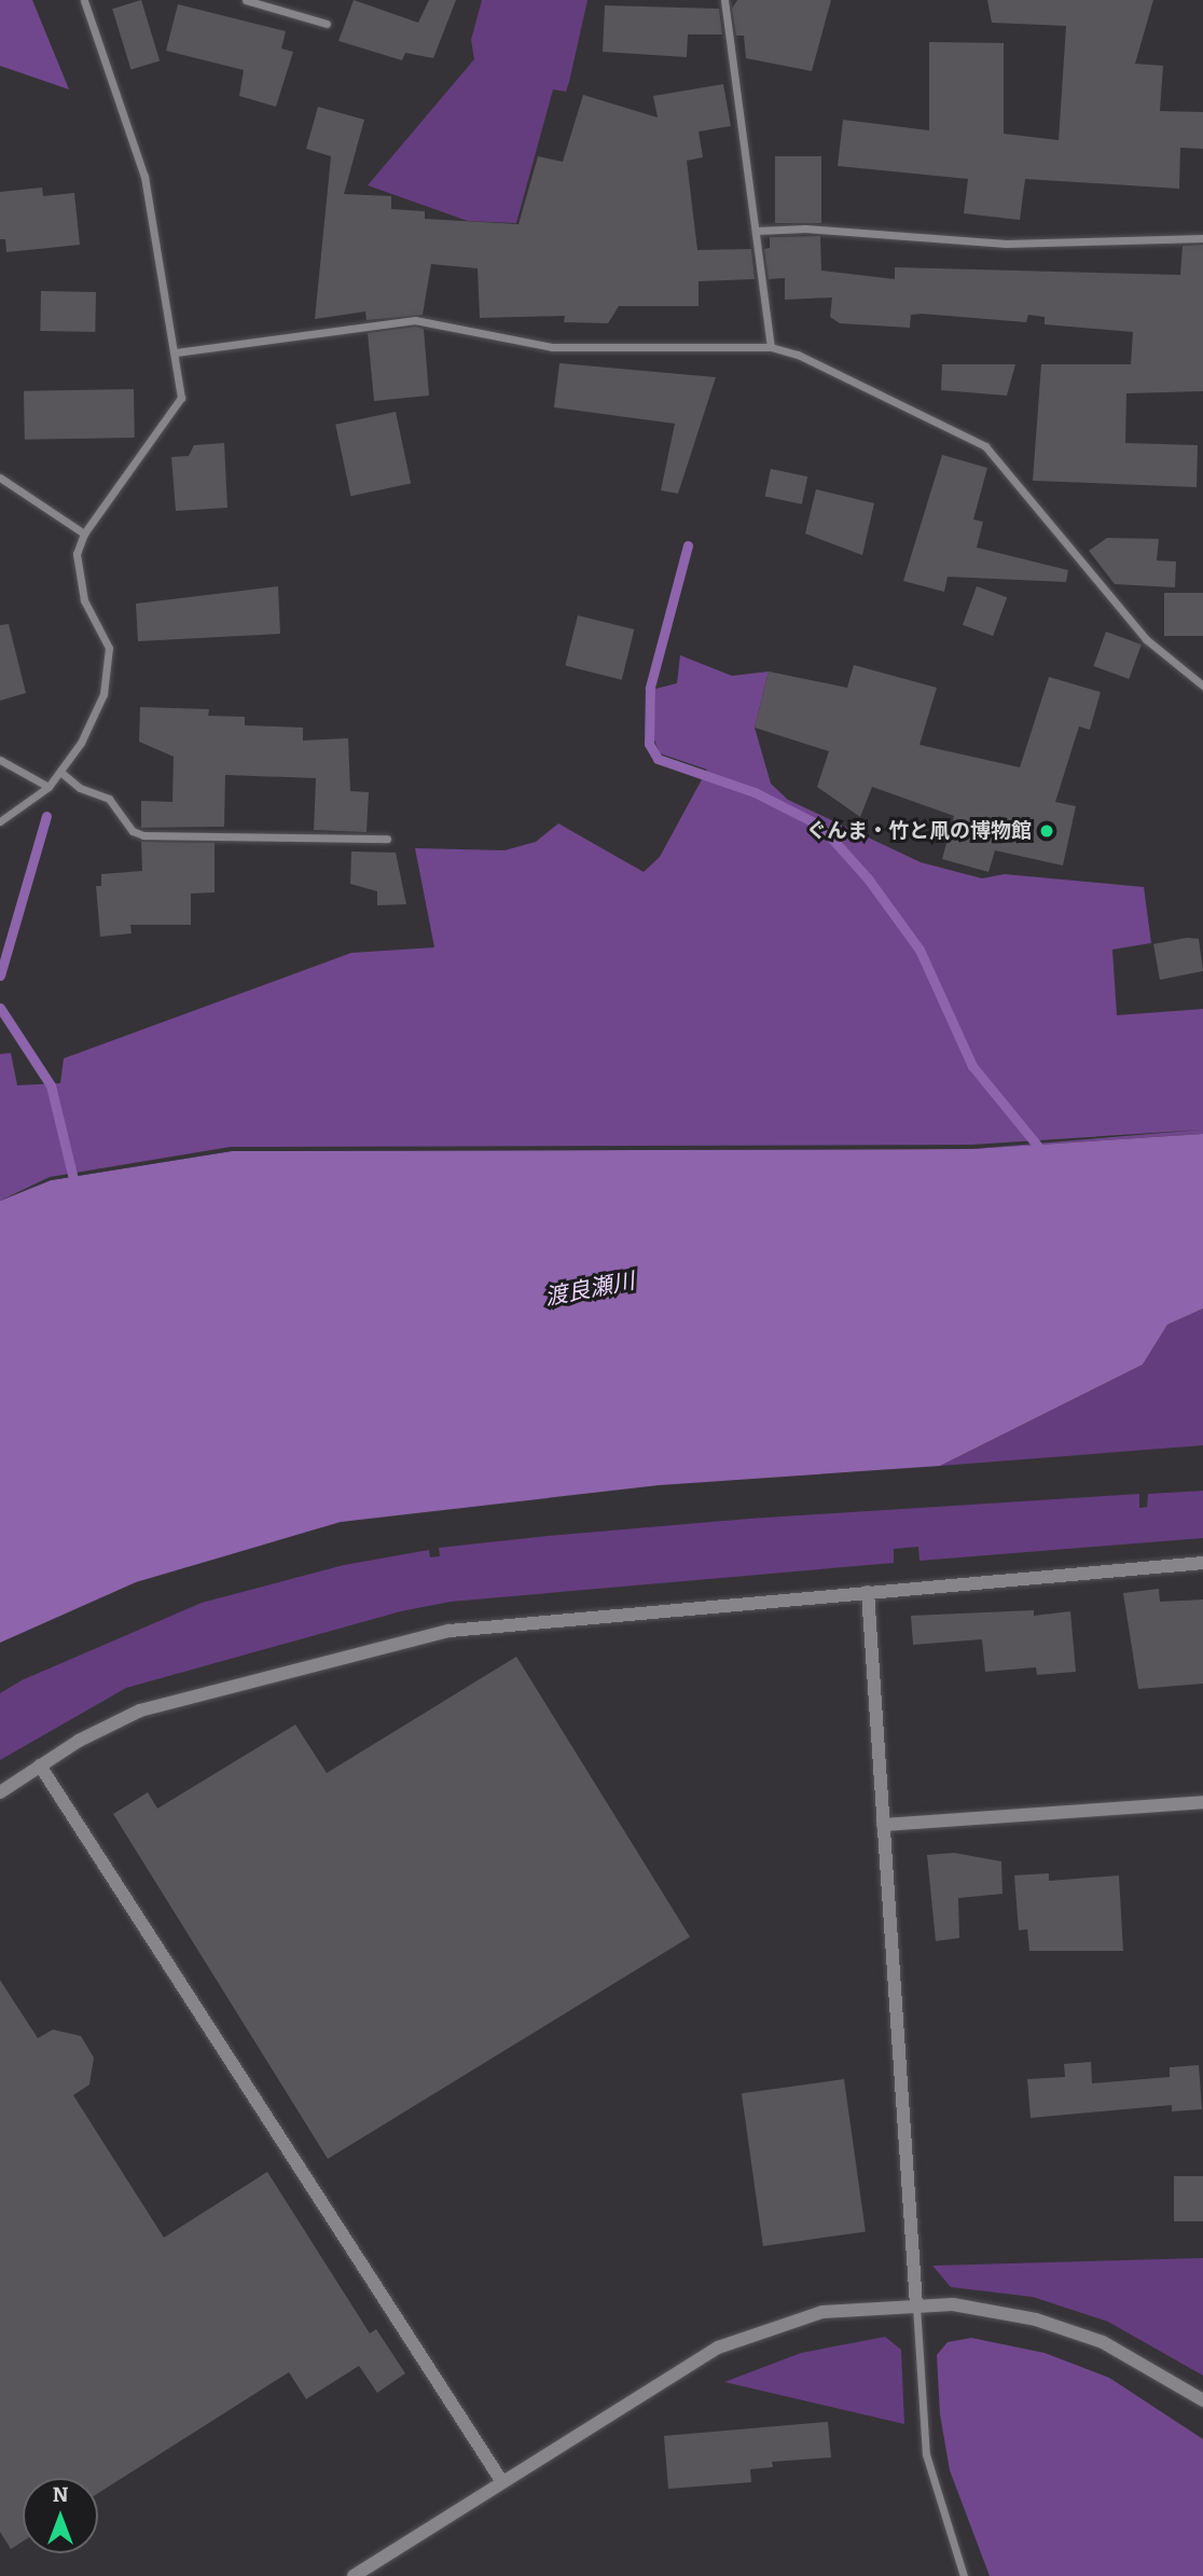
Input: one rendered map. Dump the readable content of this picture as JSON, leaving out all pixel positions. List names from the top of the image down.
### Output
{
  "water": ["渡良瀬川"],
  "places": ["ぐんま・竹と凧の博物館"],
  "north": "top"
}
